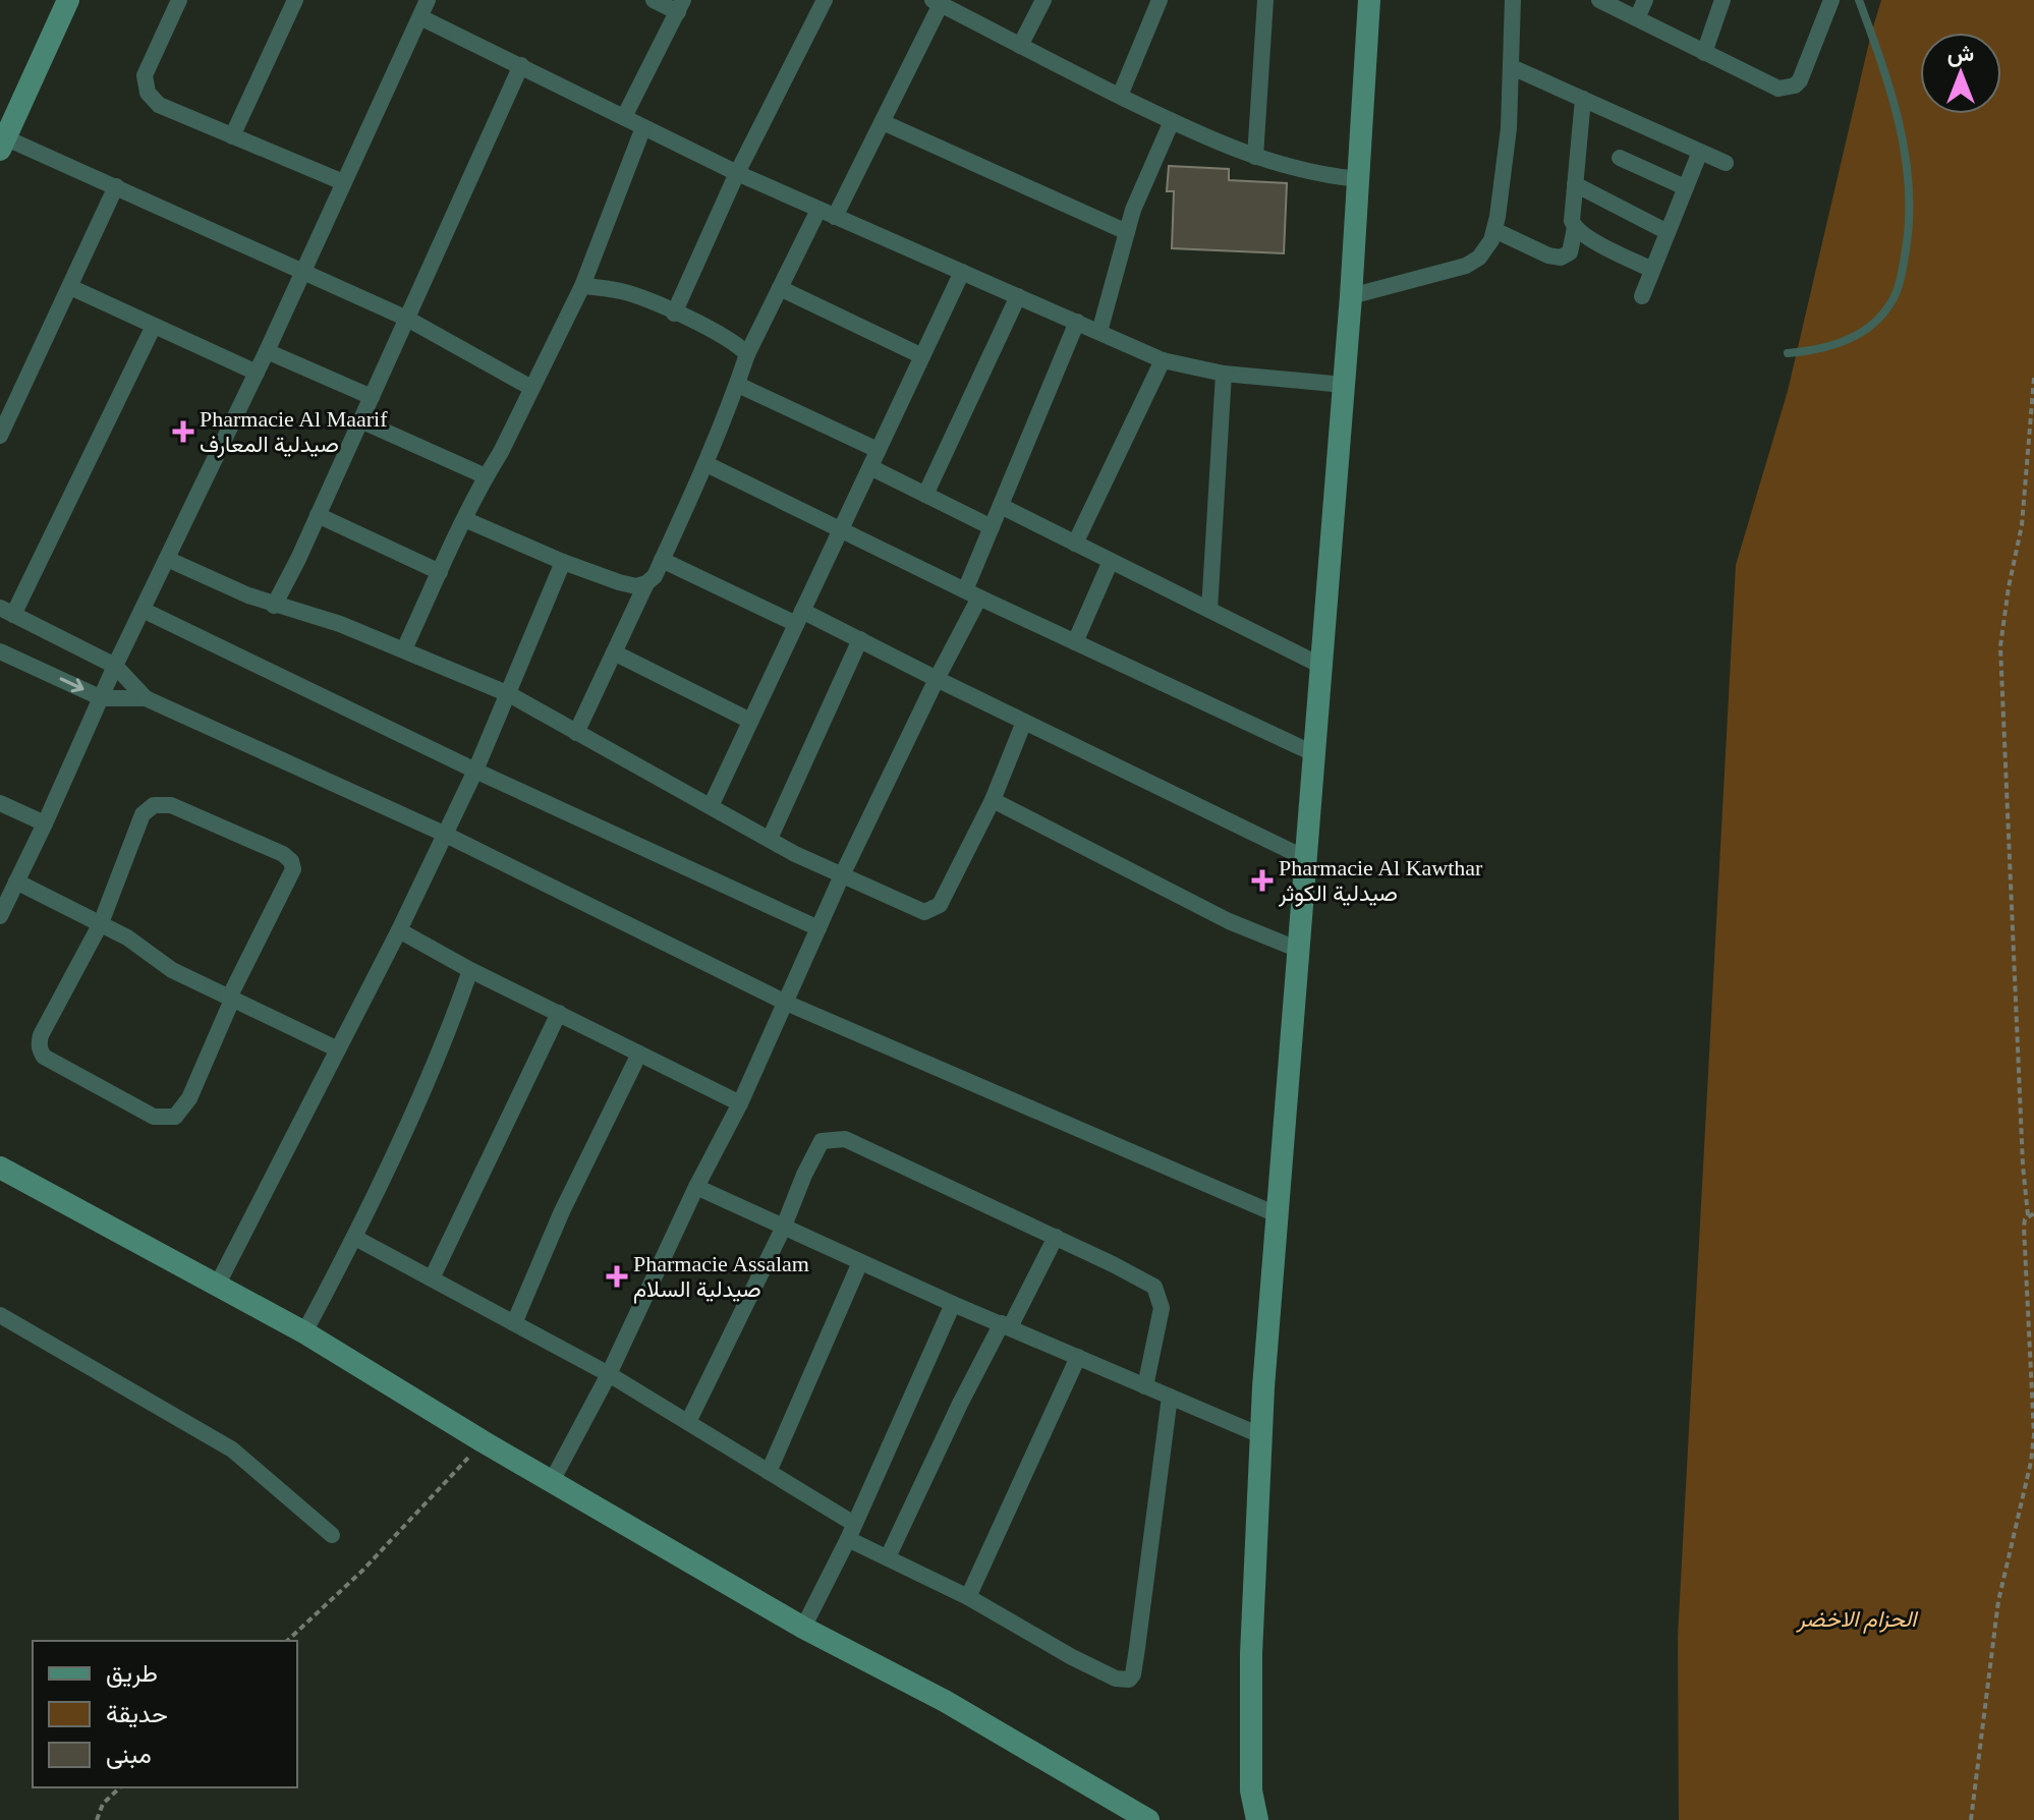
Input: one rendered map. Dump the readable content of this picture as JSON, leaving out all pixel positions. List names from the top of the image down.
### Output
{
  "parks": ["الحزام الاخضر"],
  "places": {
    "health": ["Pharmacie Al Maarif صيدلية المعارف", "Pharmacie Al Kawthar صيدلية الكوثر", "Pharmacie Assalam صيدلية السلام"]
  },
  "legend": ["طريق", "حديقة", "مبنى"],
  "north": "top"
}
